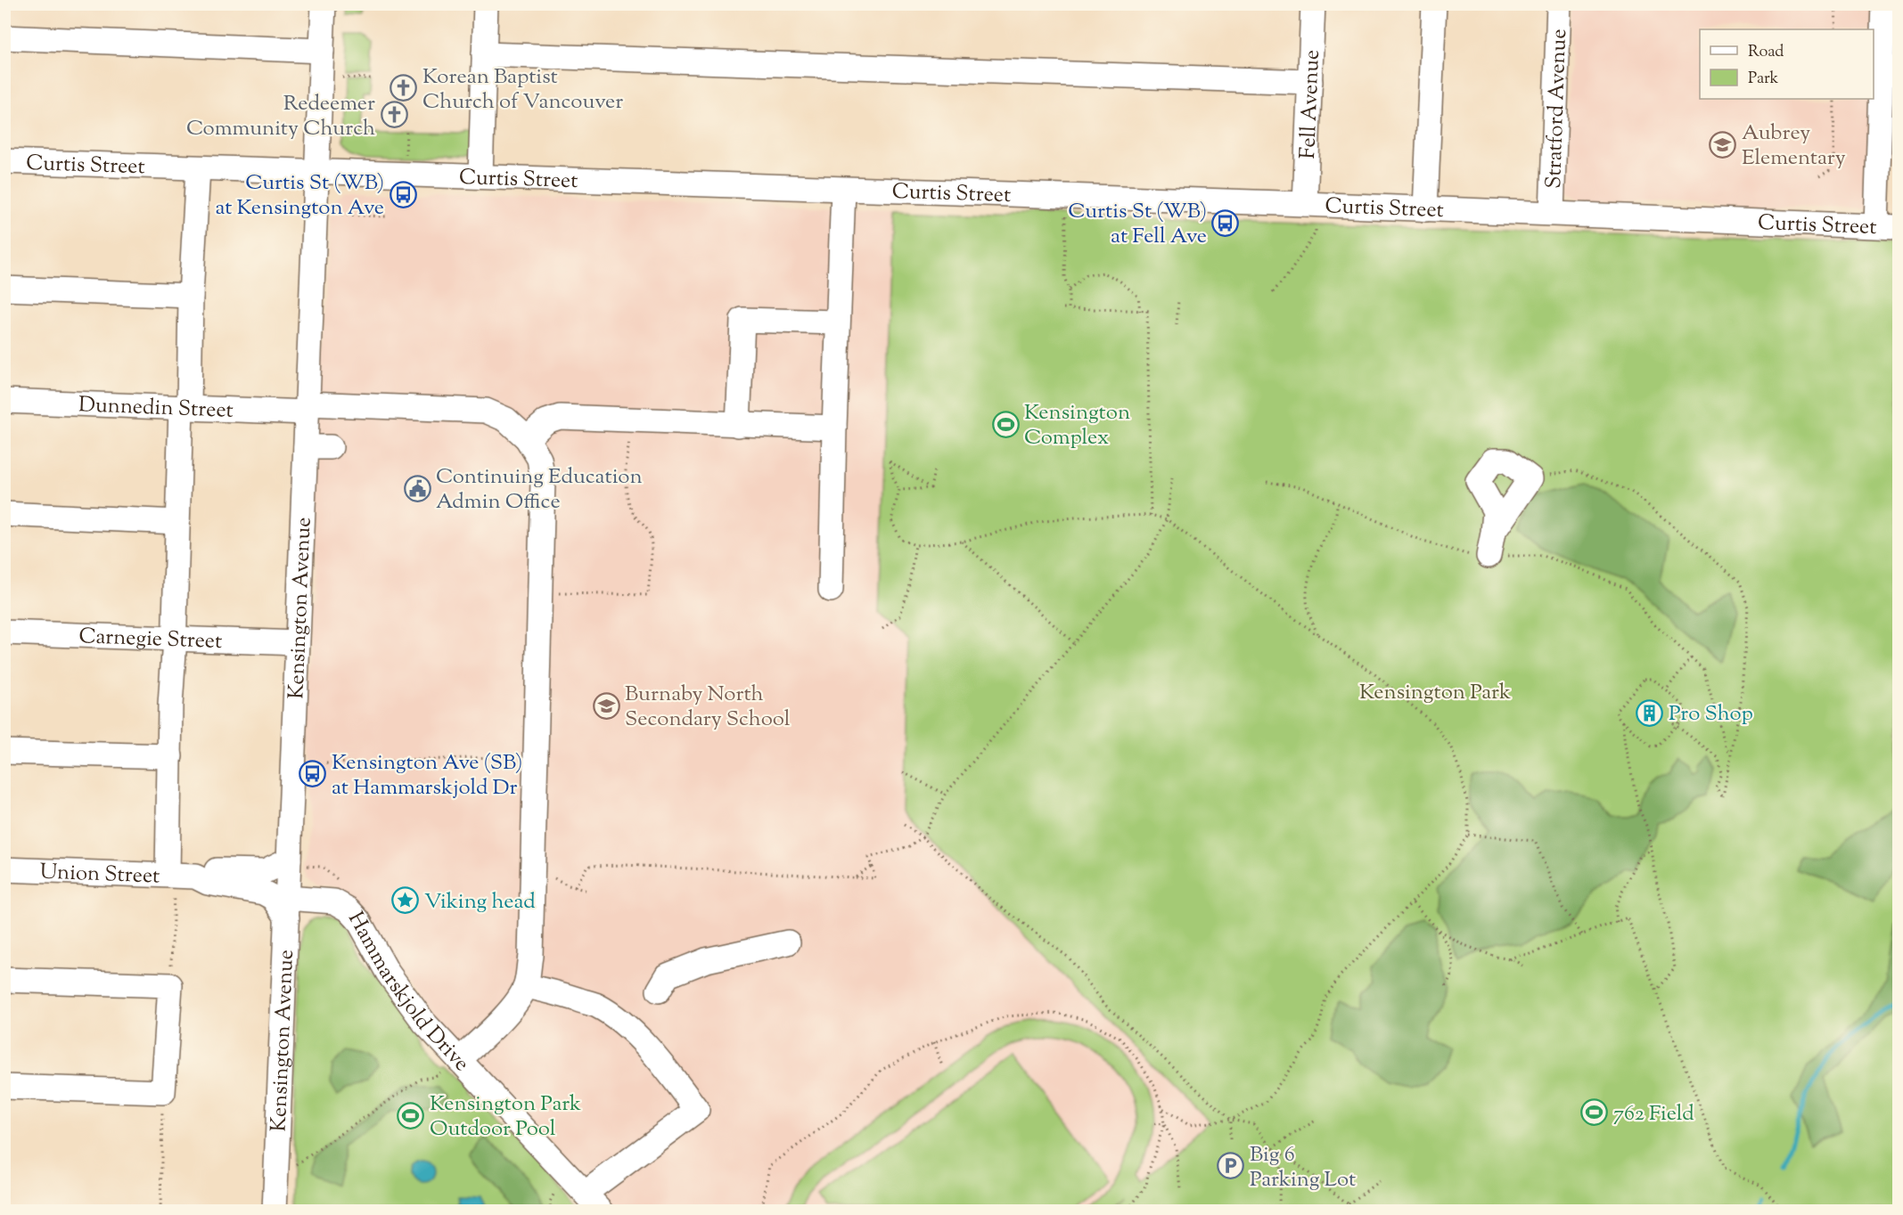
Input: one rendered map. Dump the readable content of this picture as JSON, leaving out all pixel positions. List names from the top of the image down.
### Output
{
  "streets": {
    "street": [
      "Fell Avenue",
      "Stratford Avenue",
      "Curtis Street",
      "Dunnedin Street",
      "Kensington Avenue",
      "Carnegie Street",
      "Union Street",
      "Hammarskjold Drive"
    ]
  },
  "crossings": [
    ["Fell Avenue", "Curtis Street"],
    ["Stratford Avenue", "Curtis Street"],
    ["Curtis Street", "Kensington Avenue"],
    ["Dunnedin Street", "Kensington Avenue"],
    ["Kensington Avenue", "Carnegie Street"],
    ["Kensington Avenue", "Union Street"],
    ["Kensington Avenue", "Hammarskjold Drive"],
    ["Union Street", "Hammarskjold Drive"]
  ],
  "parks": ["Kensington Park"],
  "places": {
    "church": ["Korean Baptist Church of Vancouver", "Redeemer Community Church"],
    "school or university": ["Aubrey Elementary", "Burnaby North Secondary School"],
    "bus stop": ["Curtis St (WB) at Kensington Ave", "Curtis St (WB) at Fell Ave", "Kensington Ave (SB) at Hammarskjold Dr"],
    "sports": ["Kensington Complex", "762 Field", "Kensington Park Outdoor Pool"],
    "public building": ["Continuing Education Admin Office"],
    "building": ["Pro Shop"],
    "place": ["Viking head"],
    "parking": ["Big 6 Parking Lot"]
  },
  "legend": ["Road", "Park"]
}
